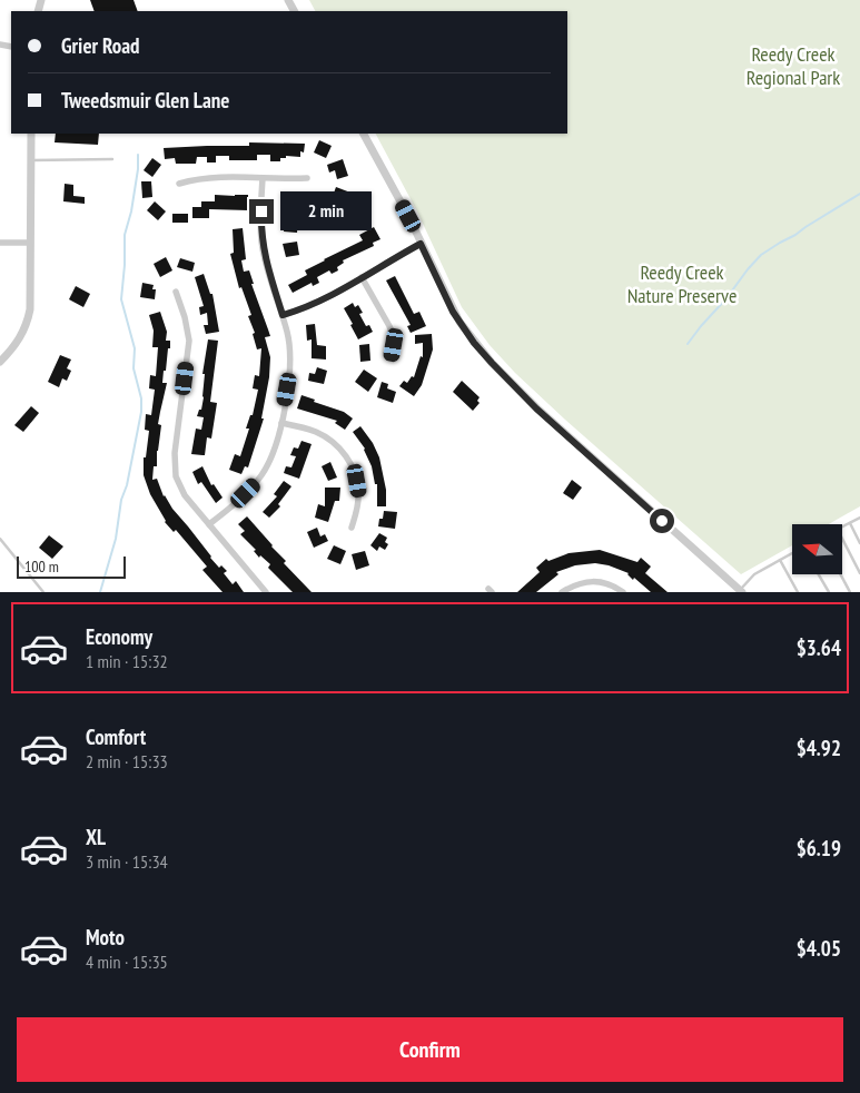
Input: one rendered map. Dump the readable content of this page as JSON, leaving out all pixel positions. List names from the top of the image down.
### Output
{
  "parks": ["Reedy Creek Regional Park", "Reedy Creek Nature Preserve"],
  "scale_bar": "100 m",
  "north": "left",
  "page": {
    "banner": ["Grier Road", "Tweedsmuir Glen Lane"],
    "bubble": "2 min",
    "scale": "100 m",
    "list": [
      {
        "name": "Economy",
        "note": "1 min · 15:32",
        "value": "$3.64"
      },
      {
        "name": "Comfort",
        "note": "2 min · 15:33",
        "value": "$4.92"
      },
      {
        "name": "XL",
        "note": "3 min · 15:34",
        "value": "$6.19"
      },
      {
        "name": "Moto",
        "note": "4 min · 15:35",
        "value": "$4.05"
      }
    ],
    "buttons": "Confirm"
  }
}
